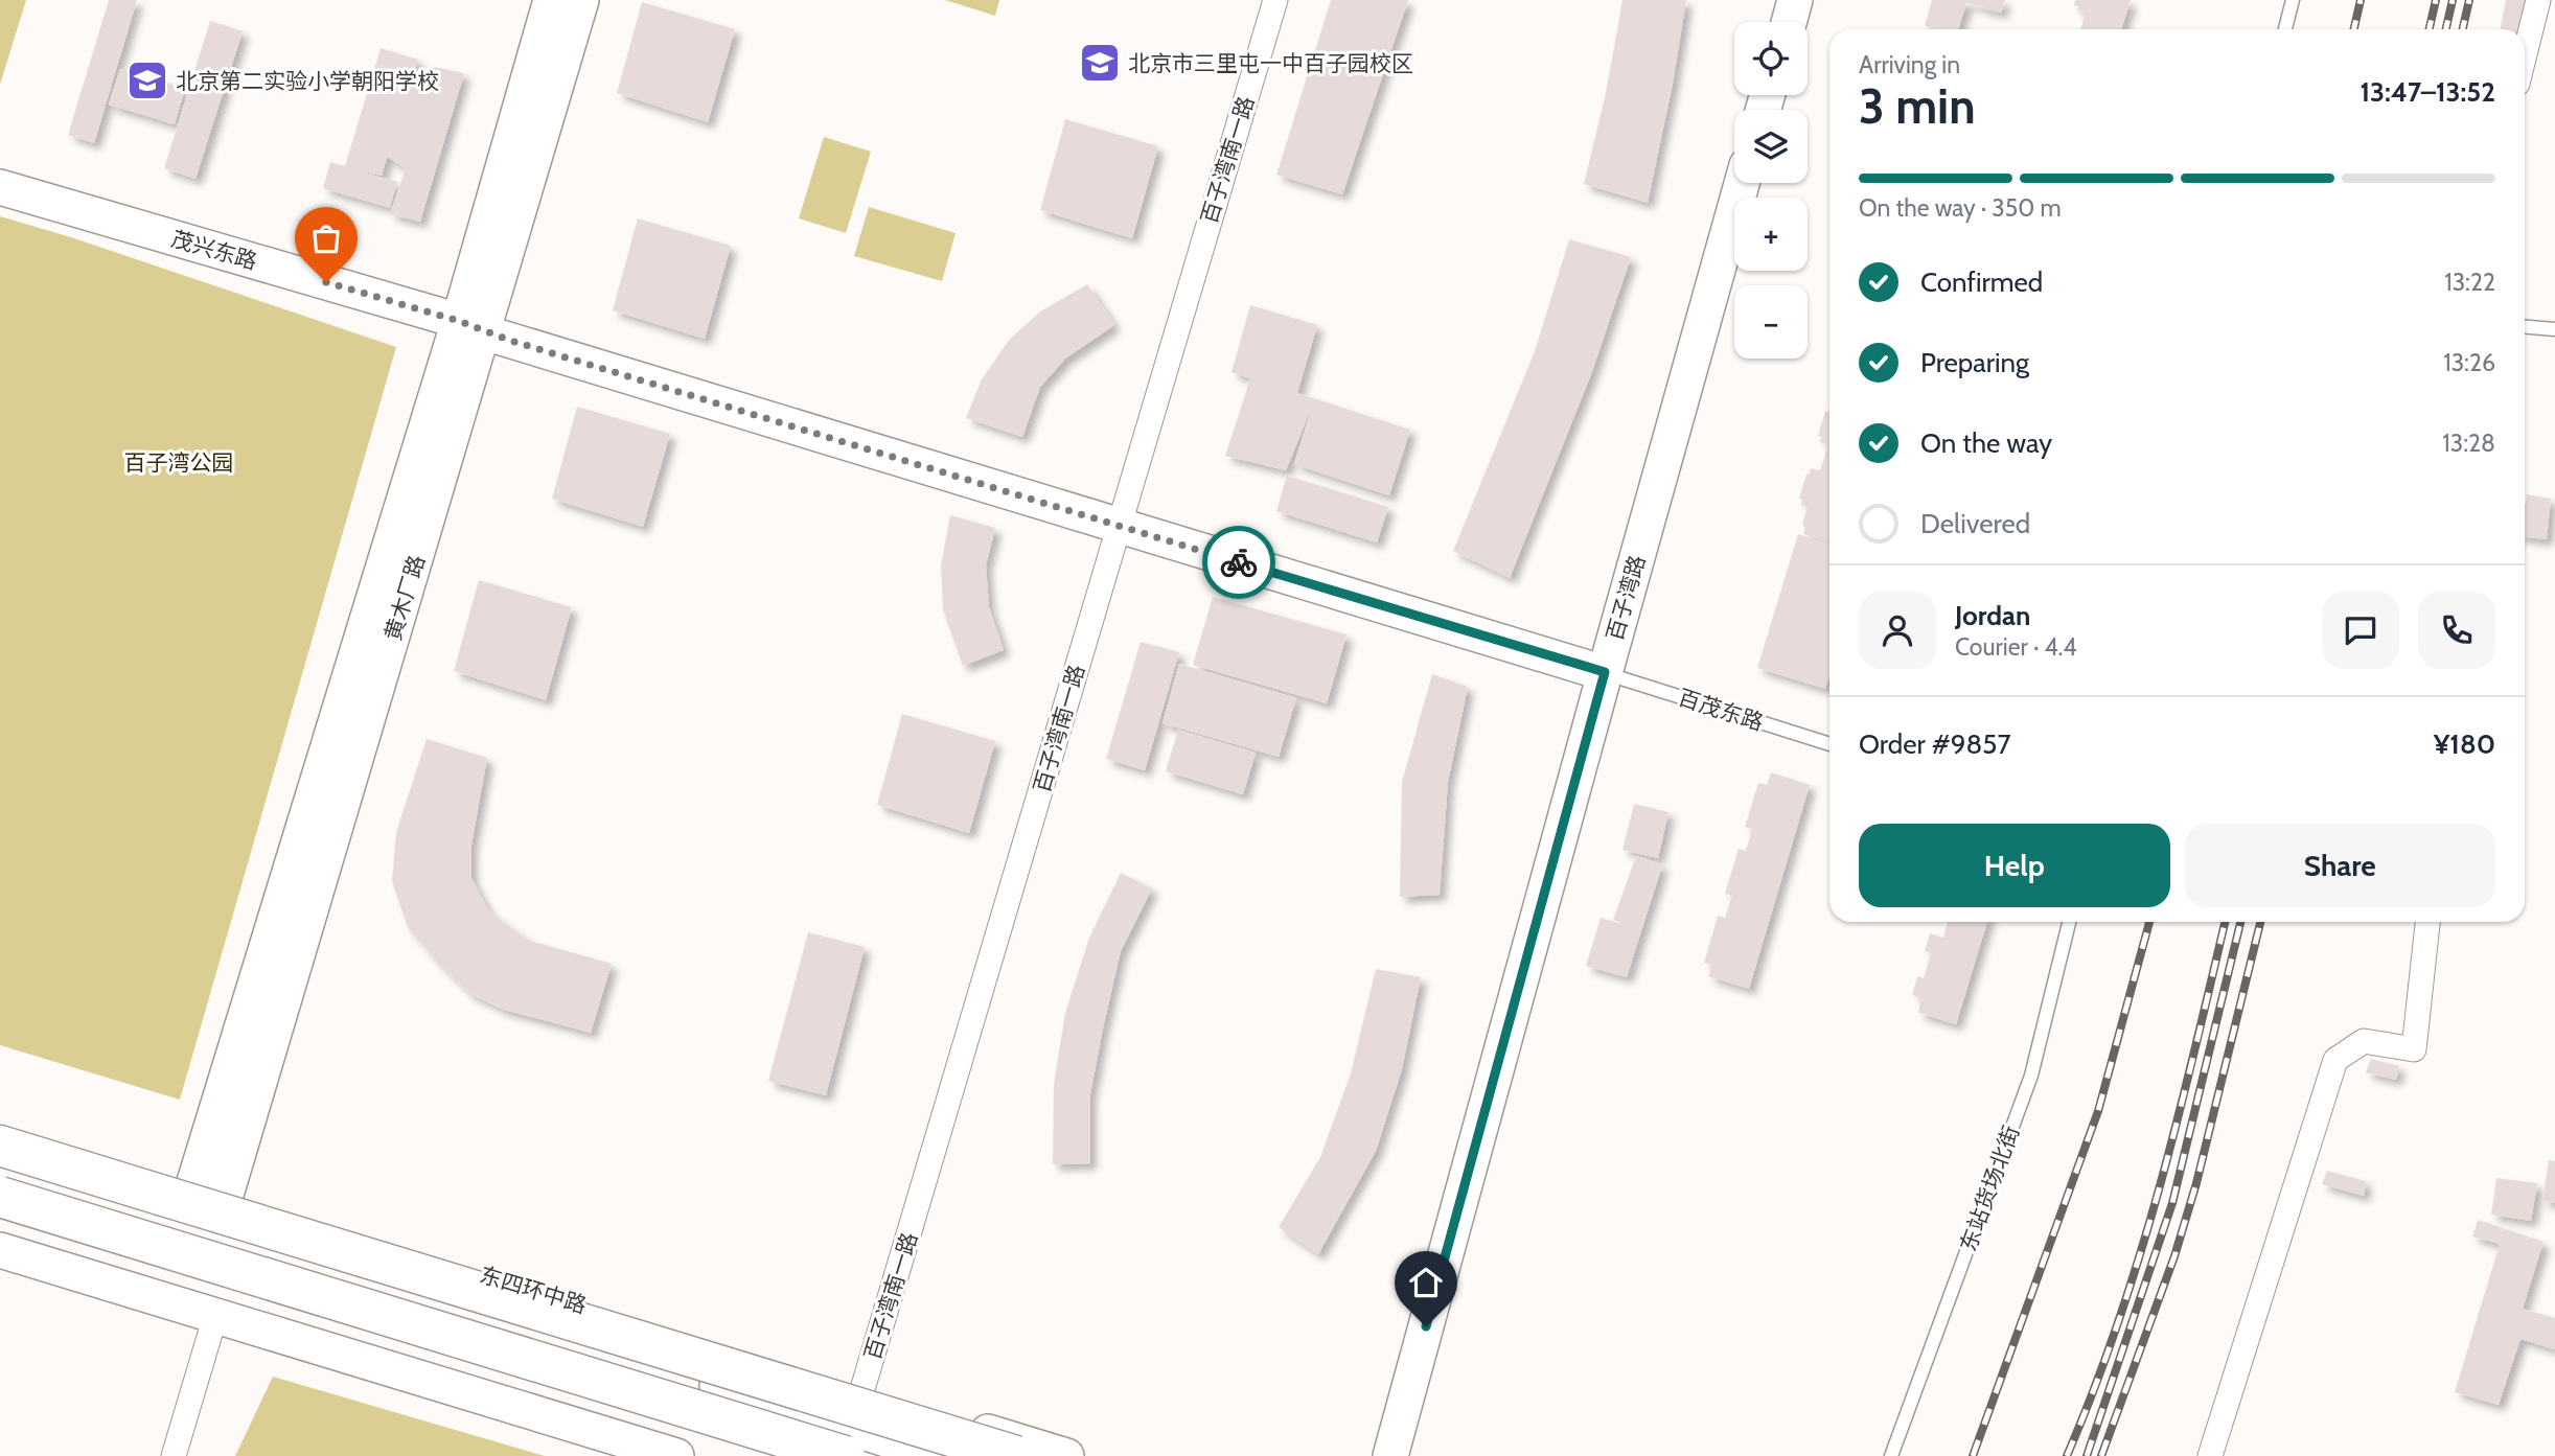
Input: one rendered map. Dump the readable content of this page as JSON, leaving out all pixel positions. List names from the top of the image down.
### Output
{
  "streets": {
    "highway": ["东四环中路"],
    "street": [
      "百子湾南一路",
      "茂兴东路",
      "黄木厂路",
      "百子湾路"
    ],
    "lane": ["百茂东路", "东站货场北街"]
  },
  "crossings": [
    ["百子湾南一路", "茂兴东路"],
    ["百子湾南一路", "东四环中路"],
    ["茂兴东路", "黄木厂路"],
    ["茂兴东路", "百子湾路"],
    ["茂兴东路", "百茂东路"],
    ["黄木厂路", "东四环中路"],
    ["百子湾路", "百茂东路"]
  ],
  "parks": ["百子湾公园"],
  "places": {
    "school or university": ["北京市三里屯一中百子园校区", "北京第二实验小学朝阳学校"]
  },
  "page": {
    "map_buttons": ["+", "−"],
    "heading": ["3 min", "Arriving in", "13:47–13:52"],
    "panel": [
      "Jordan",
      "Courier · 4.4",
      "Order #9857",
      "¥180"
    ],
    "bar": "On the way · 350 m",
    "list": [
      ["Confirmed", "13:22"],
      ["Preparing", "13:26"],
      ["On the way", "13:28"],
      "Delivered"
    ],
    "buttons": ["Help", "Share"]
  }
}
